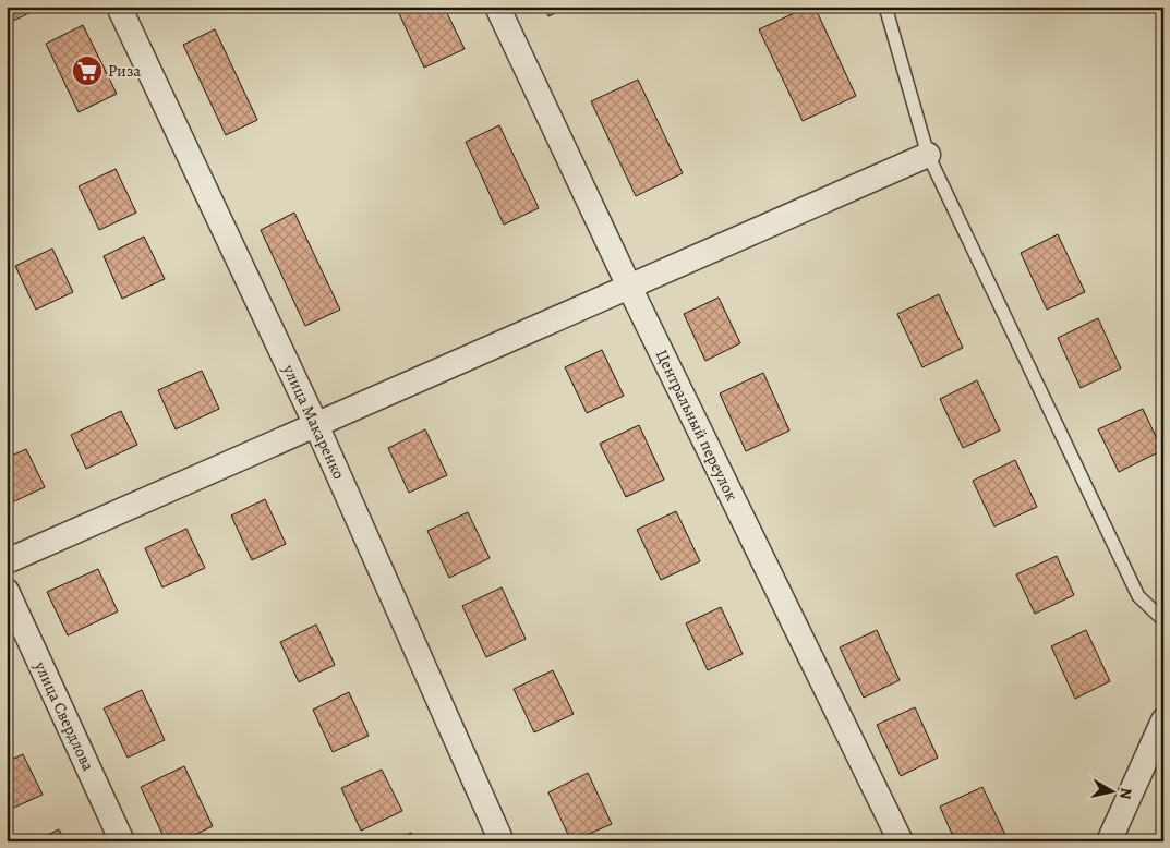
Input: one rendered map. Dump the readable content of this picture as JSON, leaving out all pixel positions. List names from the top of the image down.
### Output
{
  "streets": {
    "street": ["улица Макаренко", "Центральный переулок", "улица Свердлова"]
  },
  "places": {
    "supermarket": ["Риза"]
  },
  "north": "right"
}
